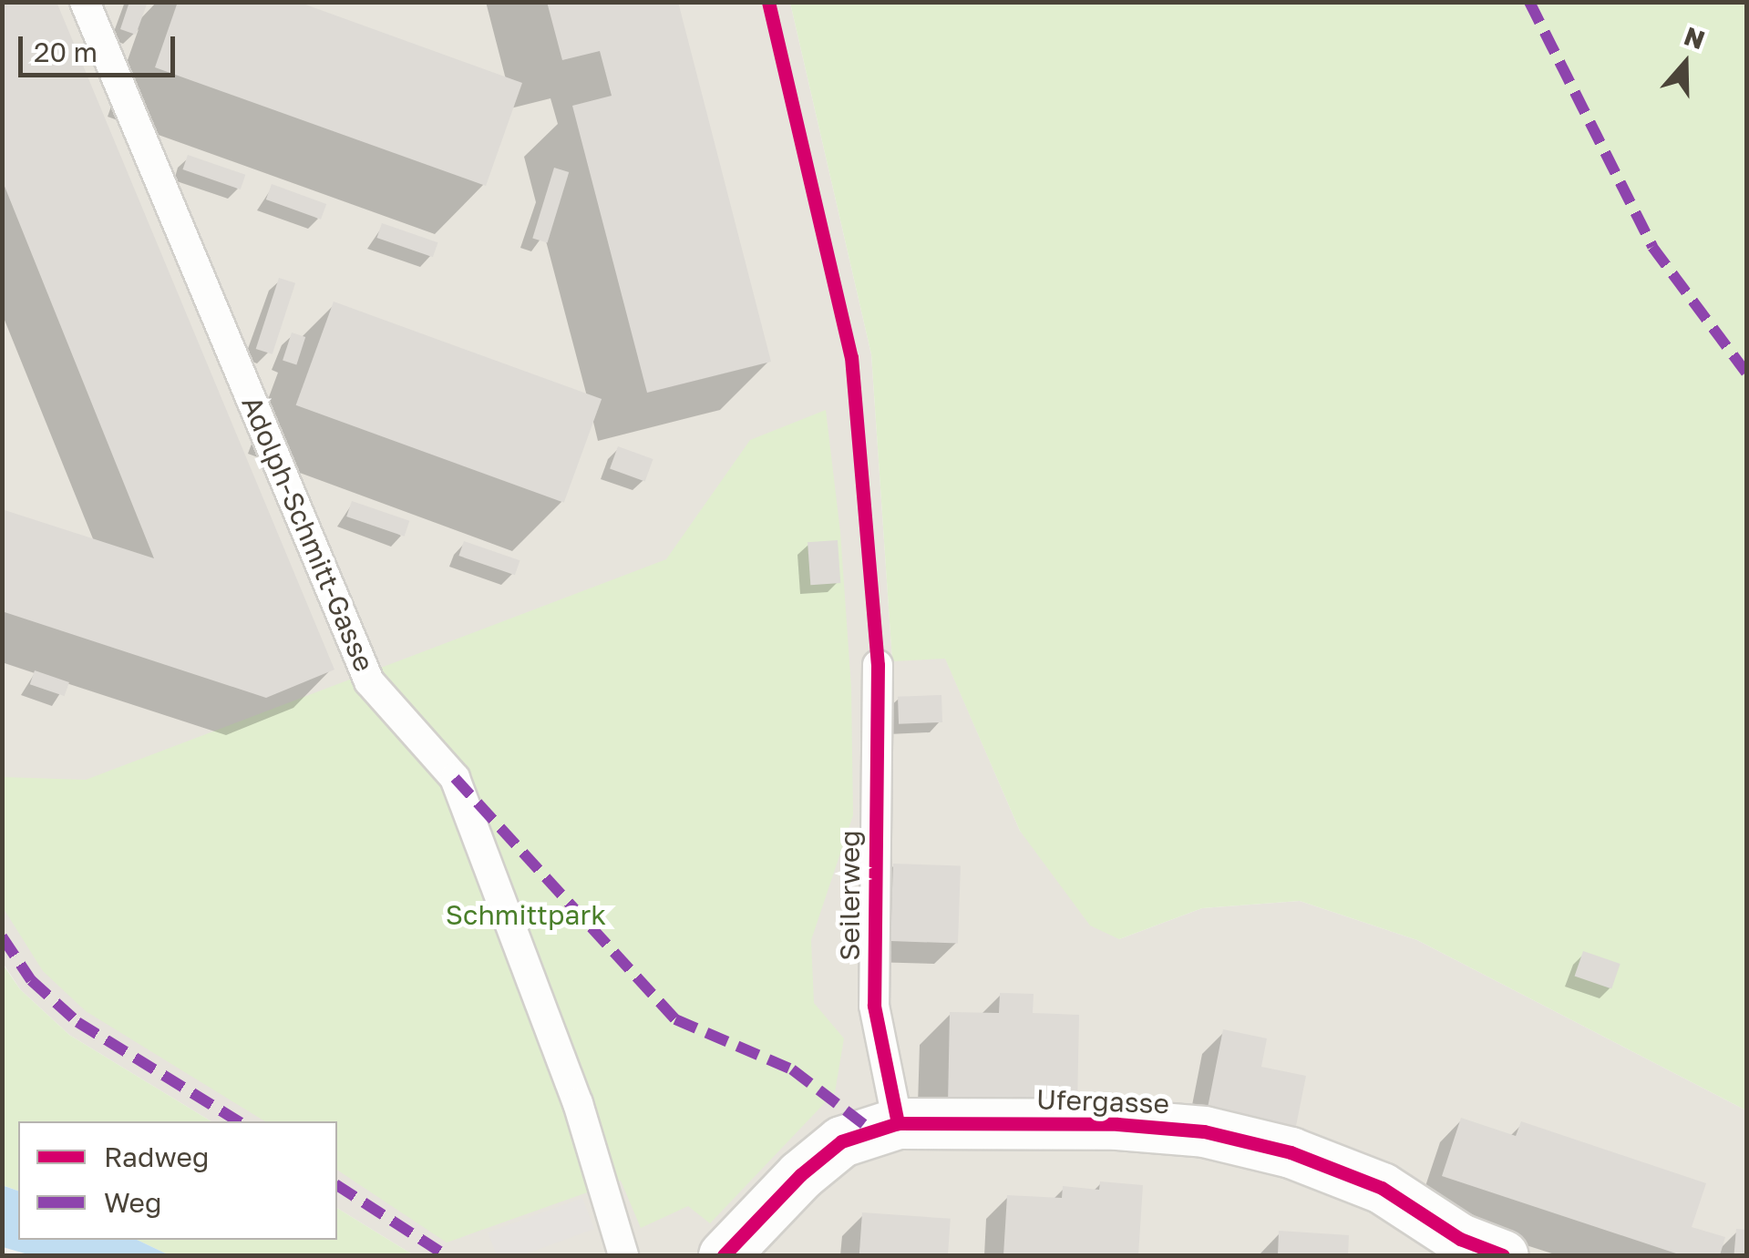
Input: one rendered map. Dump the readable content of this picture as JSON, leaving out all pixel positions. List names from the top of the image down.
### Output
{
  "streets": {
    "street": ["Ufergasse"],
    "lane": ["Adolph-Schmitt-Gasse", "Seilerweg"]
  },
  "crossings": [
    ["Seilerweg", "Ufergasse"]
  ],
  "parks": ["Schmittpark"],
  "legend": ["Radweg", "Weg"],
  "scale_bar": "20 m",
  "north": "top"
}
